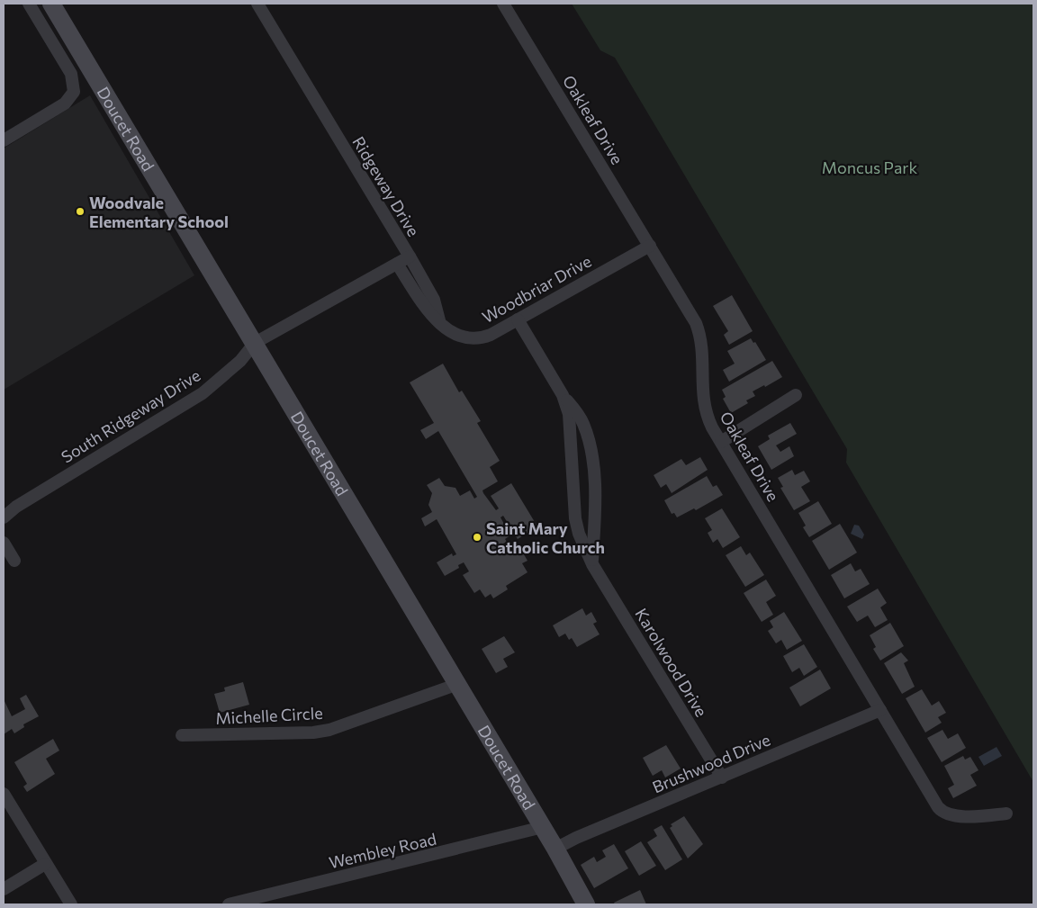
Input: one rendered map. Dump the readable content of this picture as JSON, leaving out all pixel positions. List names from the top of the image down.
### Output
{
  "streets": {
    "street": [
      "Oakleaf Drive",
      "Doucet Road",
      "Ridgeway Drive",
      "Woodbriar Drive",
      "South Ridgeway Drive",
      "Karolwood Drive",
      "Michelle Circle",
      "Brushwood Drive",
      "Wembley Road"
    ]
  },
  "crossings": [
    ["Oakleaf Drive", "Woodbriar Drive"],
    ["Oakleaf Drive", "Brushwood Drive"],
    ["Doucet Road", "Ridgeway Drive"],
    ["Doucet Road", "South Ridgeway Drive"],
    ["Doucet Road", "Michelle Circle"],
    ["Doucet Road", "Brushwood Drive"],
    ["Doucet Road", "Wembley Road"],
    ["Ridgeway Drive", "Woodbriar Drive"],
    ["Ridgeway Drive", "South Ridgeway Drive"],
    ["Woodbriar Drive", "Karolwood Drive"],
    ["Karolwood Drive", "Brushwood Drive"]
  ],
  "parks": ["Moncus Park"],
  "places": ["Woodvale Elementary School", "Saint Mary Catholic Church"]
}
